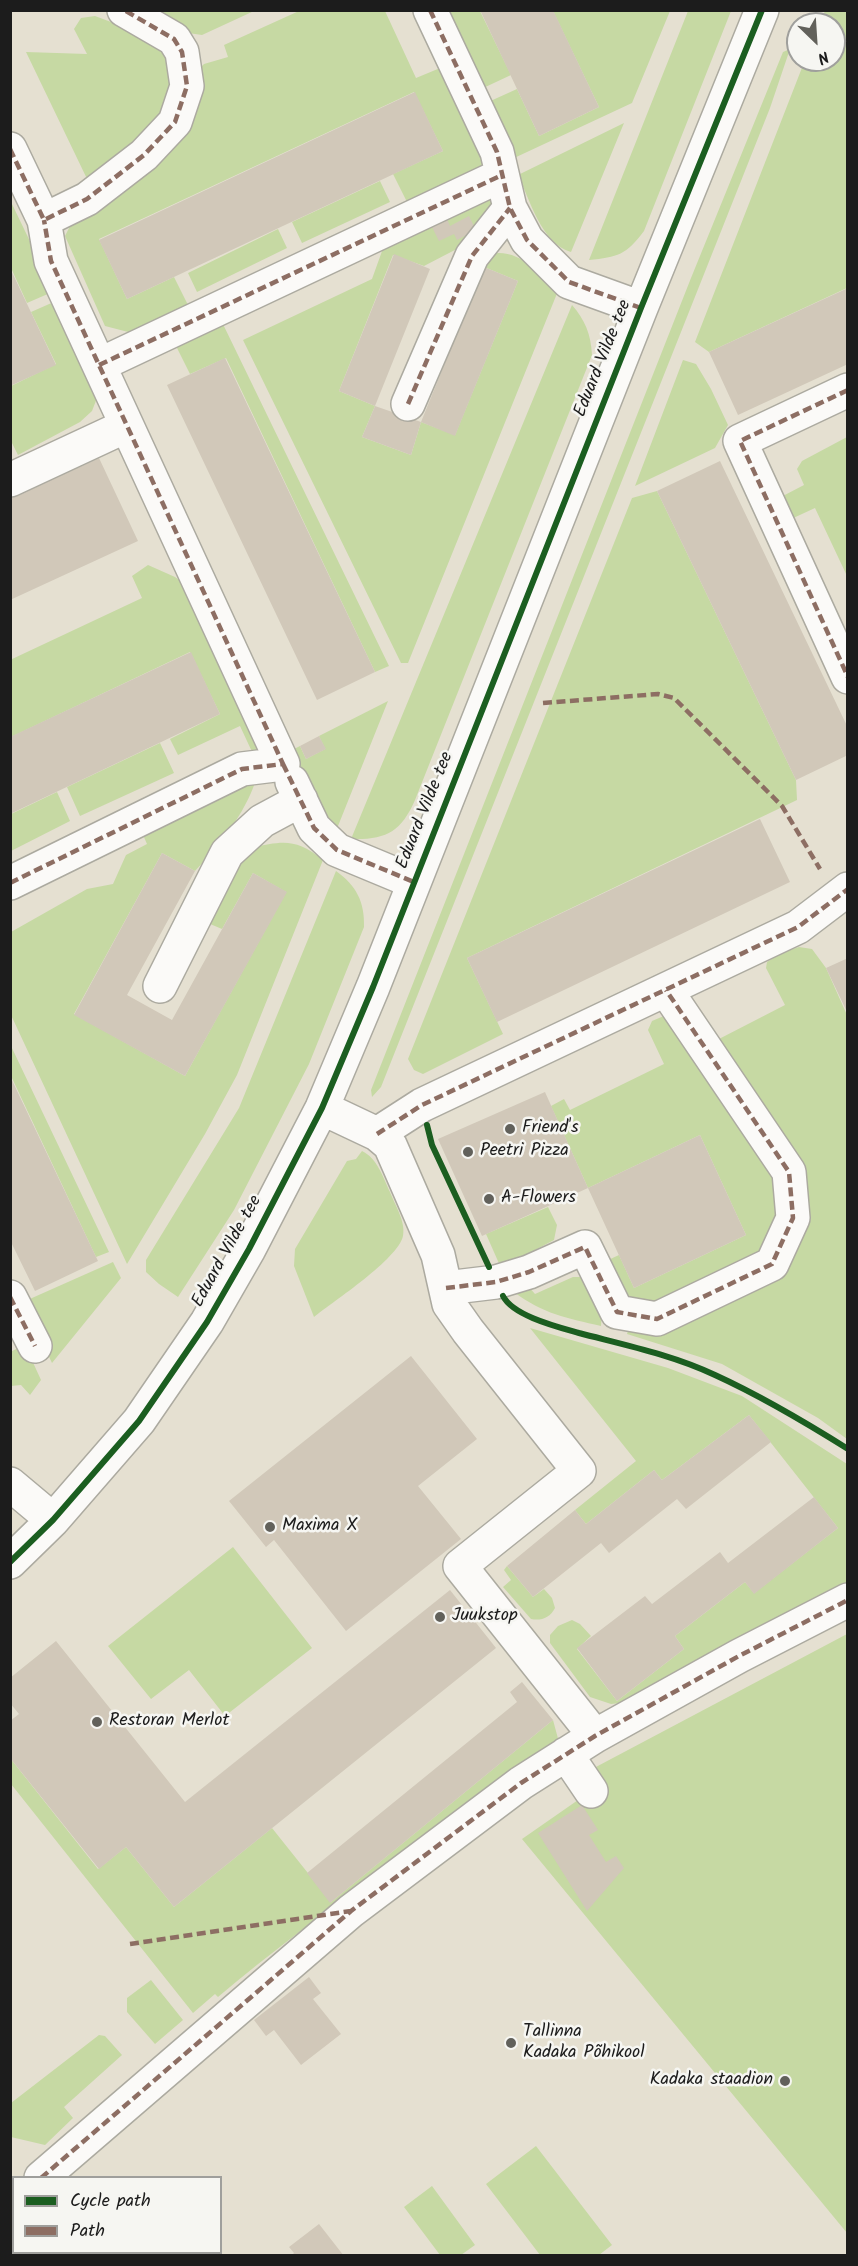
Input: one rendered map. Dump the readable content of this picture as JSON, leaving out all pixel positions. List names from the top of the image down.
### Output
{
  "streets": {
    "street": ["Eduard Vilde tee"]
  },
  "places": [
    "Friend's",
    "Peetri Pizza",
    "A-Flowers",
    "Maxima X",
    "Juukstop",
    "Restoran Merlot",
    "Tallinna Kadaka Põhikool",
    "Kadaka staadion"
  ],
  "legend": ["Cycle path", "Path"],
  "north": "bottom right"
}
